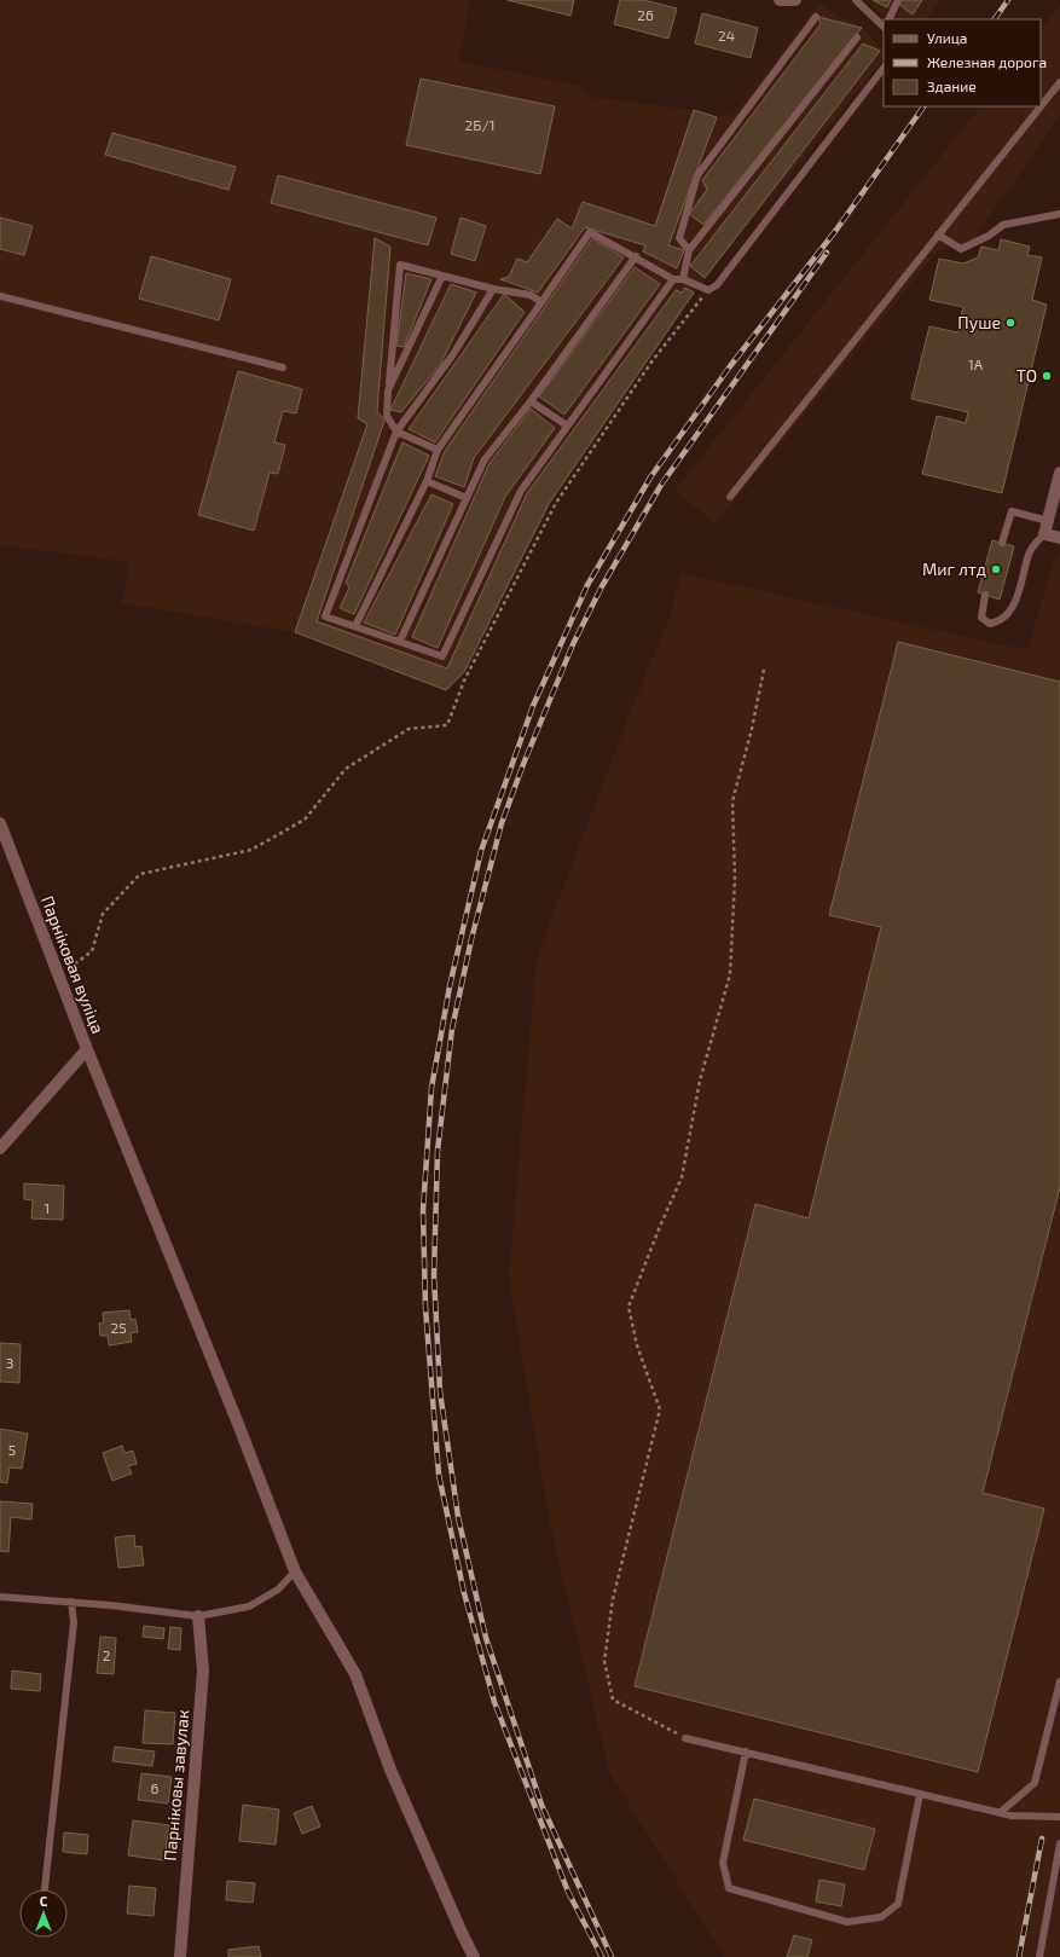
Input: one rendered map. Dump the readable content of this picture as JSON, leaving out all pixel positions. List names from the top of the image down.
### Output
{
  "streets": {
    "street": ["Парніковая вуліца", "Парніковы завулак"]
  },
  "places": ["Пуше", "ТО", "Миг лтд"],
  "house_numbers": [
    "26",
    "24",
    "2Б/1",
    "1А",
    "1",
    "25",
    "3",
    "5",
    "2",
    "6"
  ],
  "legend": ["Улица", "Железная дорога", "Здание"],
  "north": "top"
}
